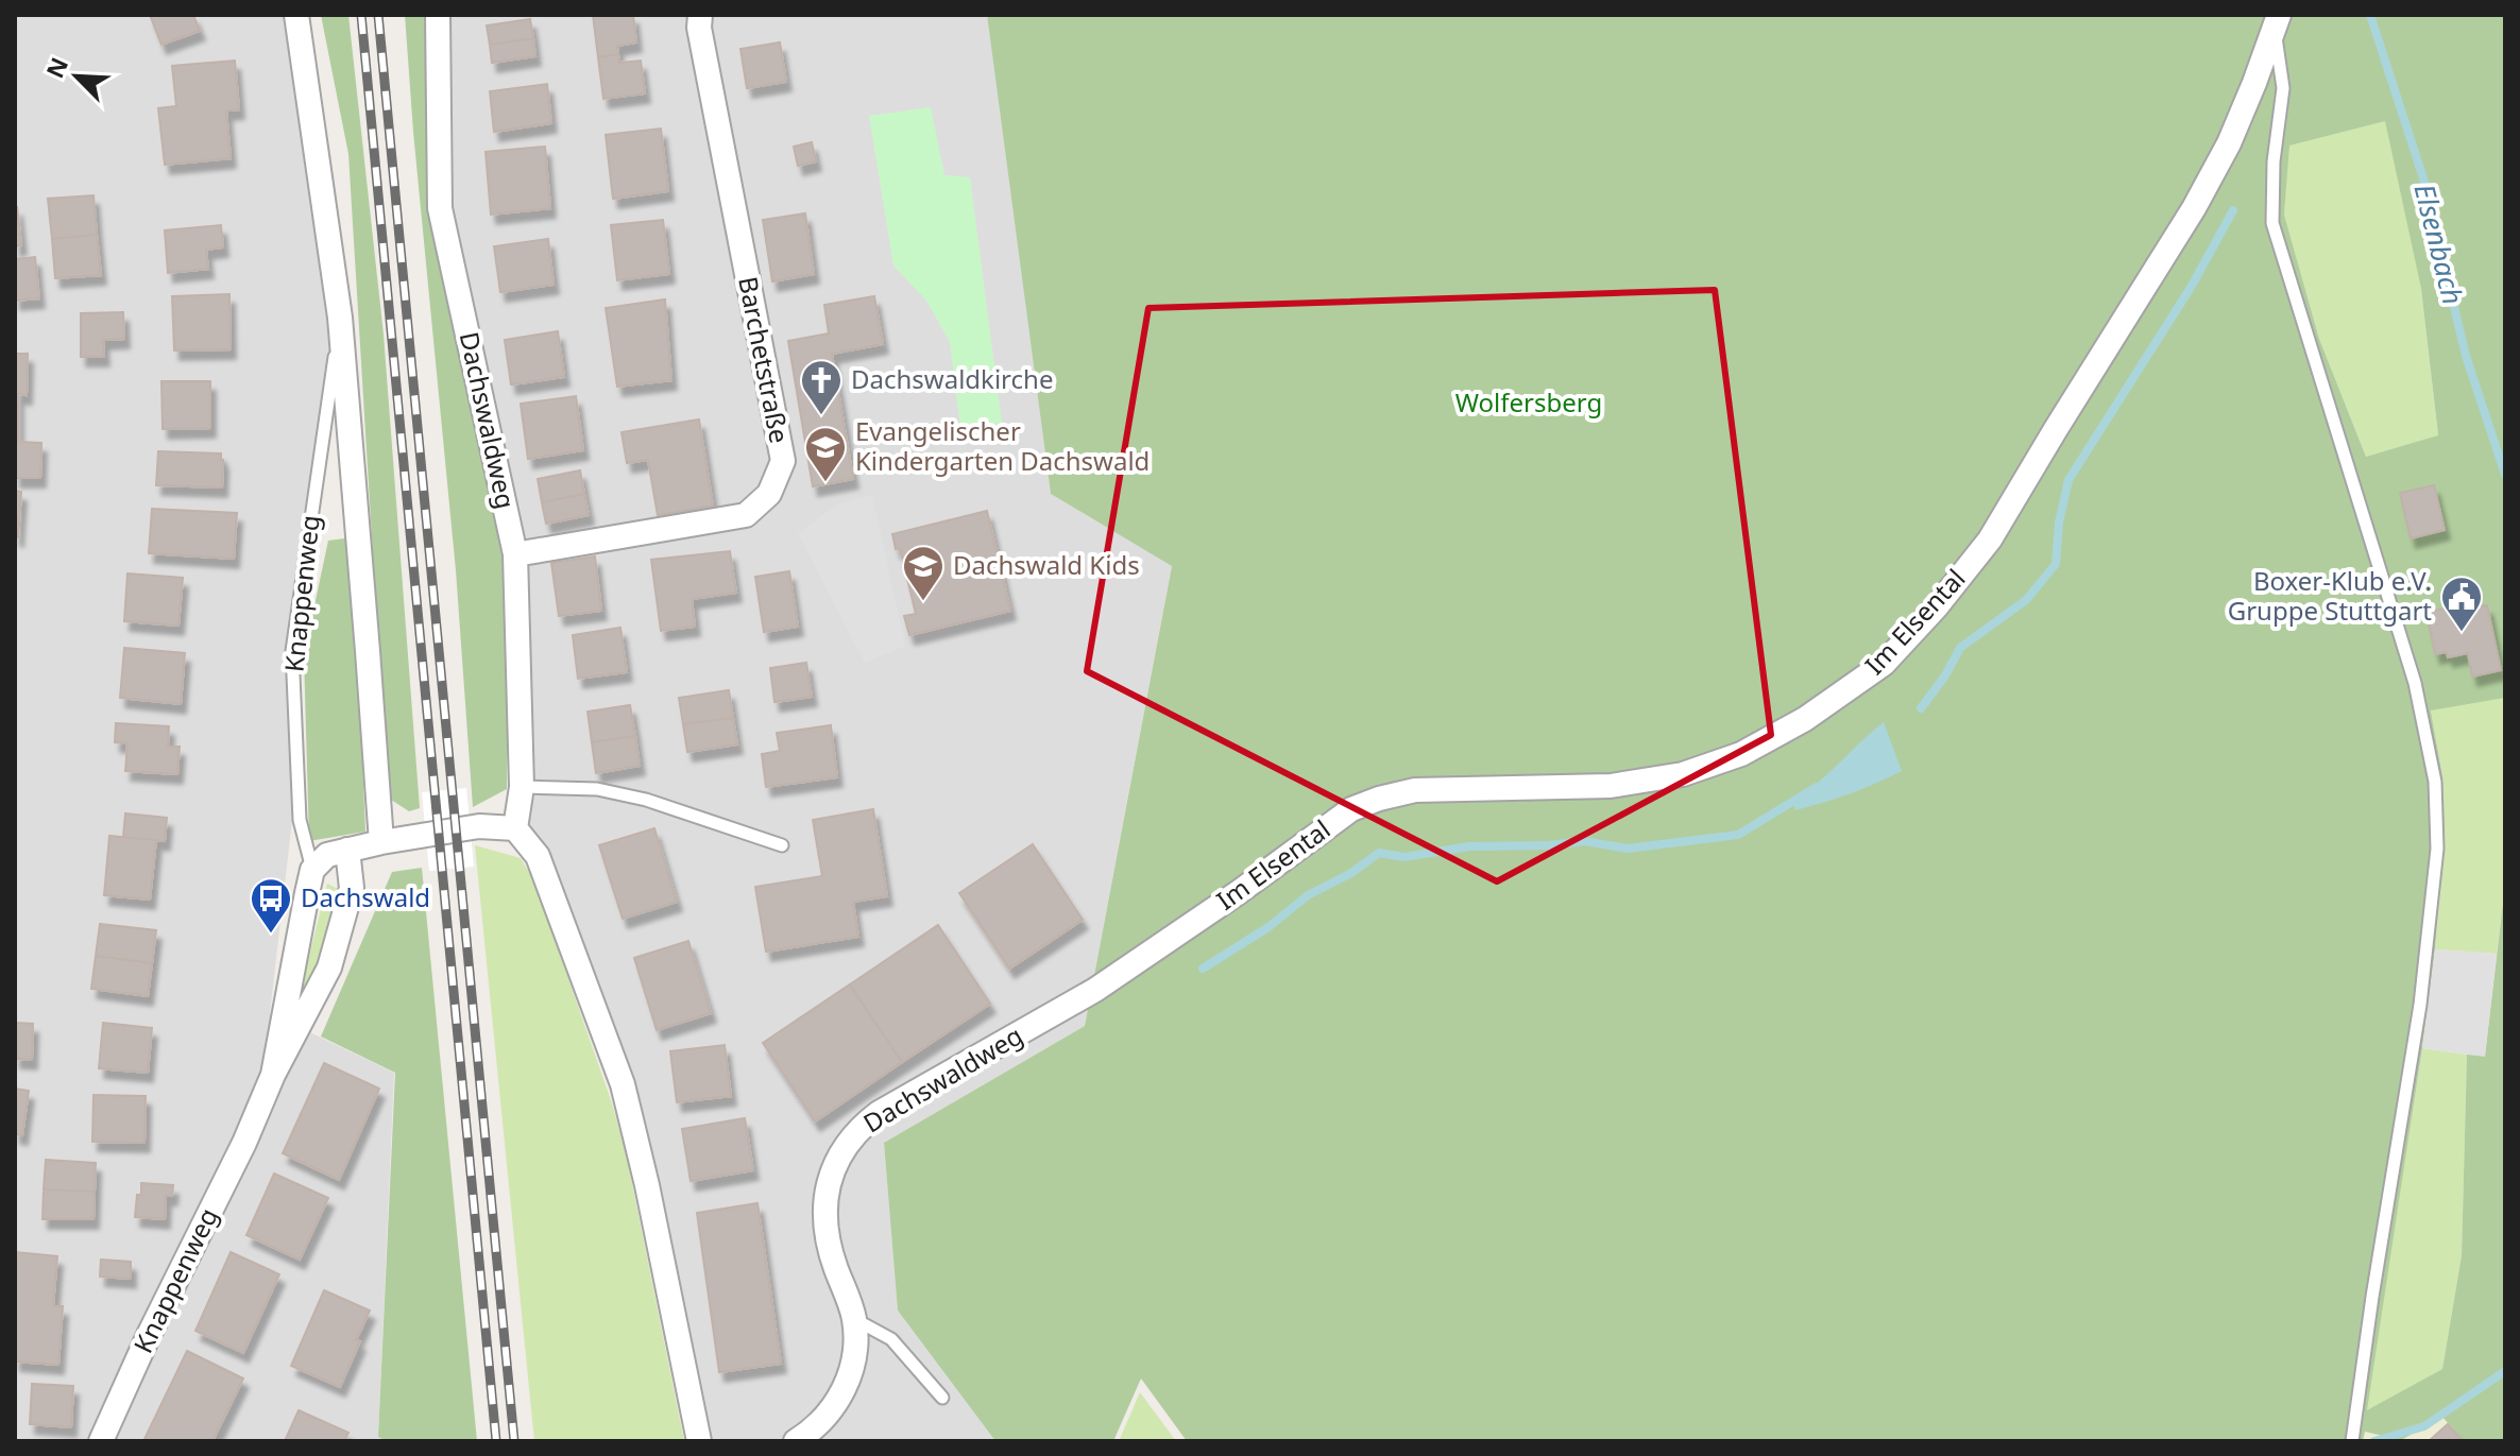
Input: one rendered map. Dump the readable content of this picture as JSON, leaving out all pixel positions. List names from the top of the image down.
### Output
{
  "streets": {
    "street": [
      "Barchetstraße",
      "Dachswaldweg",
      "Knappenweg",
      "Im Elsental"
    ]
  },
  "crossings": [
    ["Barchetstraße", "Dachswaldweg"],
    ["Dachswaldweg", "Im Elsental"]
  ],
  "water": ["Elsenbach"],
  "parks": ["Wolfersberg"],
  "places": {
    "church": ["Dachswaldkirche"],
    "school or university": ["Evangelischer Kindergarten Dachswald", "Dachswald Kids"],
    "public building": ["Boxer-Klub e.V. Gruppe Stuttgart"],
    "bus stop": ["Dachswald"]
  },
  "north": "top left"
}
